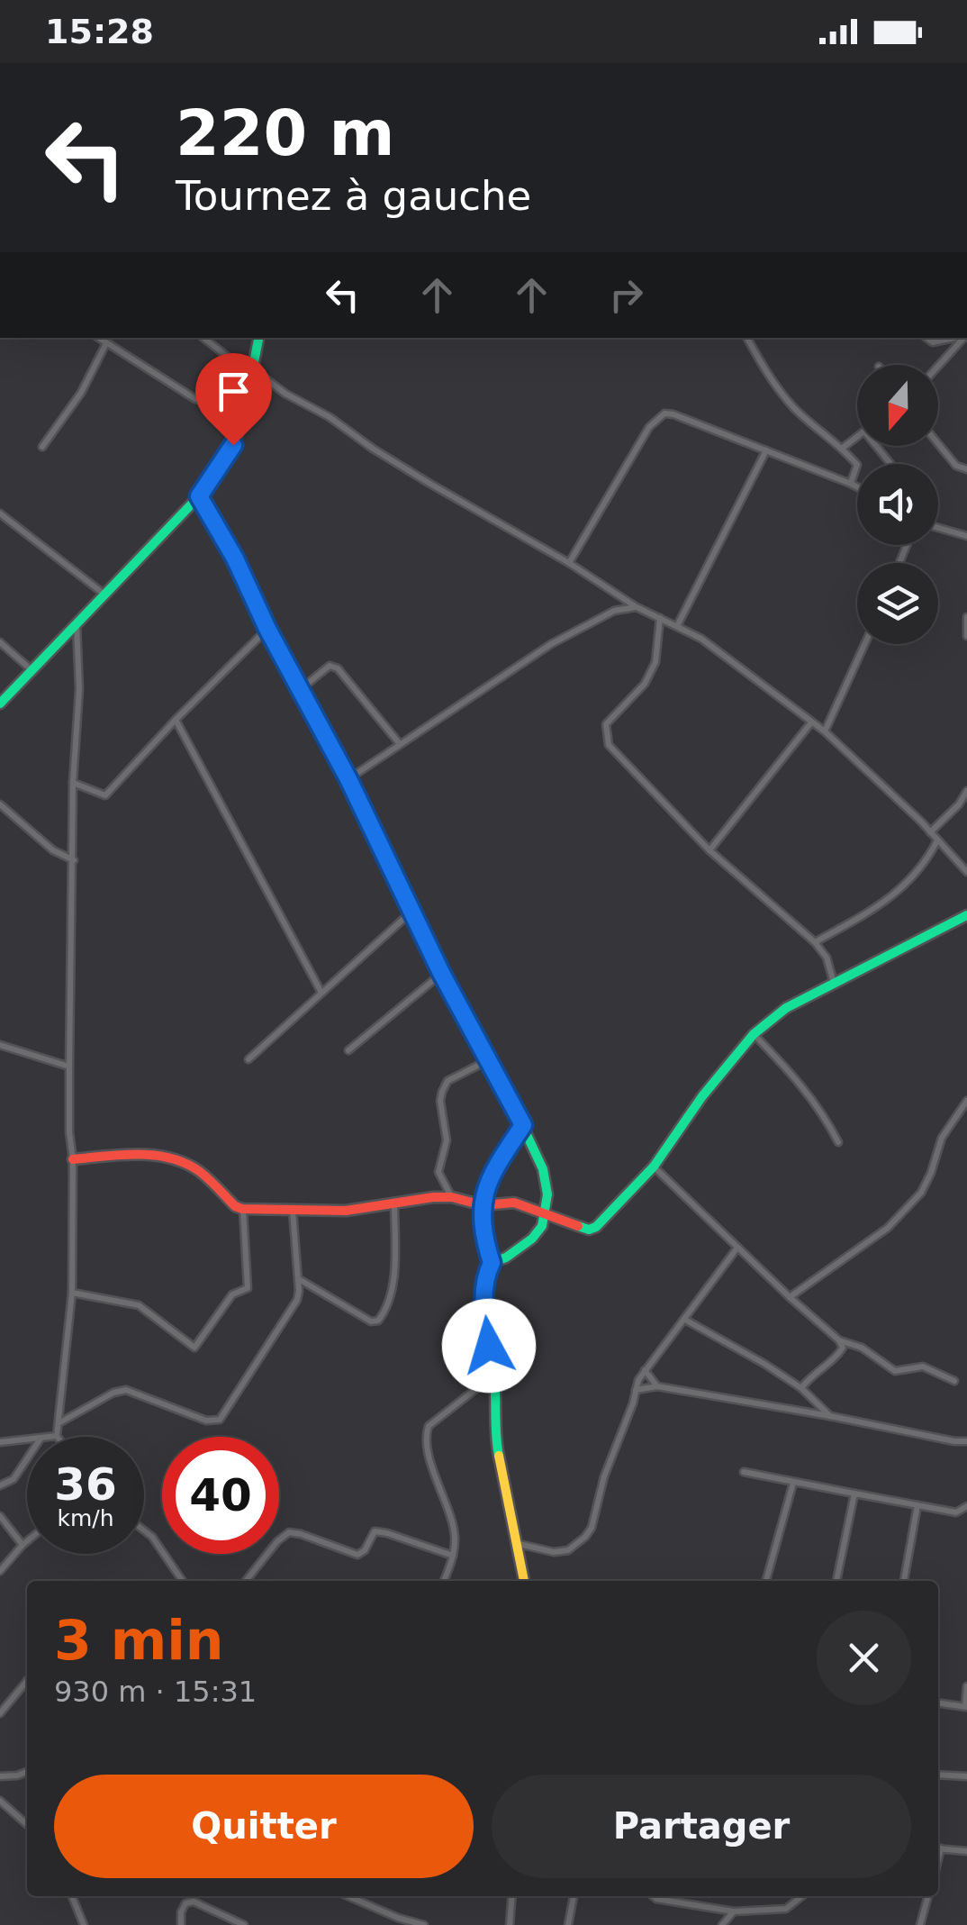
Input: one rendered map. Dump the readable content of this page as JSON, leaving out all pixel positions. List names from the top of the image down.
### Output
{
  "north": "bottom",
  "page": {
    "status": "15:28",
    "turn": ["220 m", "Tournez à gauche"],
    "speed": "36 km/h",
    "limit": "40",
    "heading": ["3 min", "930 m · 15:31"],
    "buttons": ["Quitter", "Partager"]
  }
}
